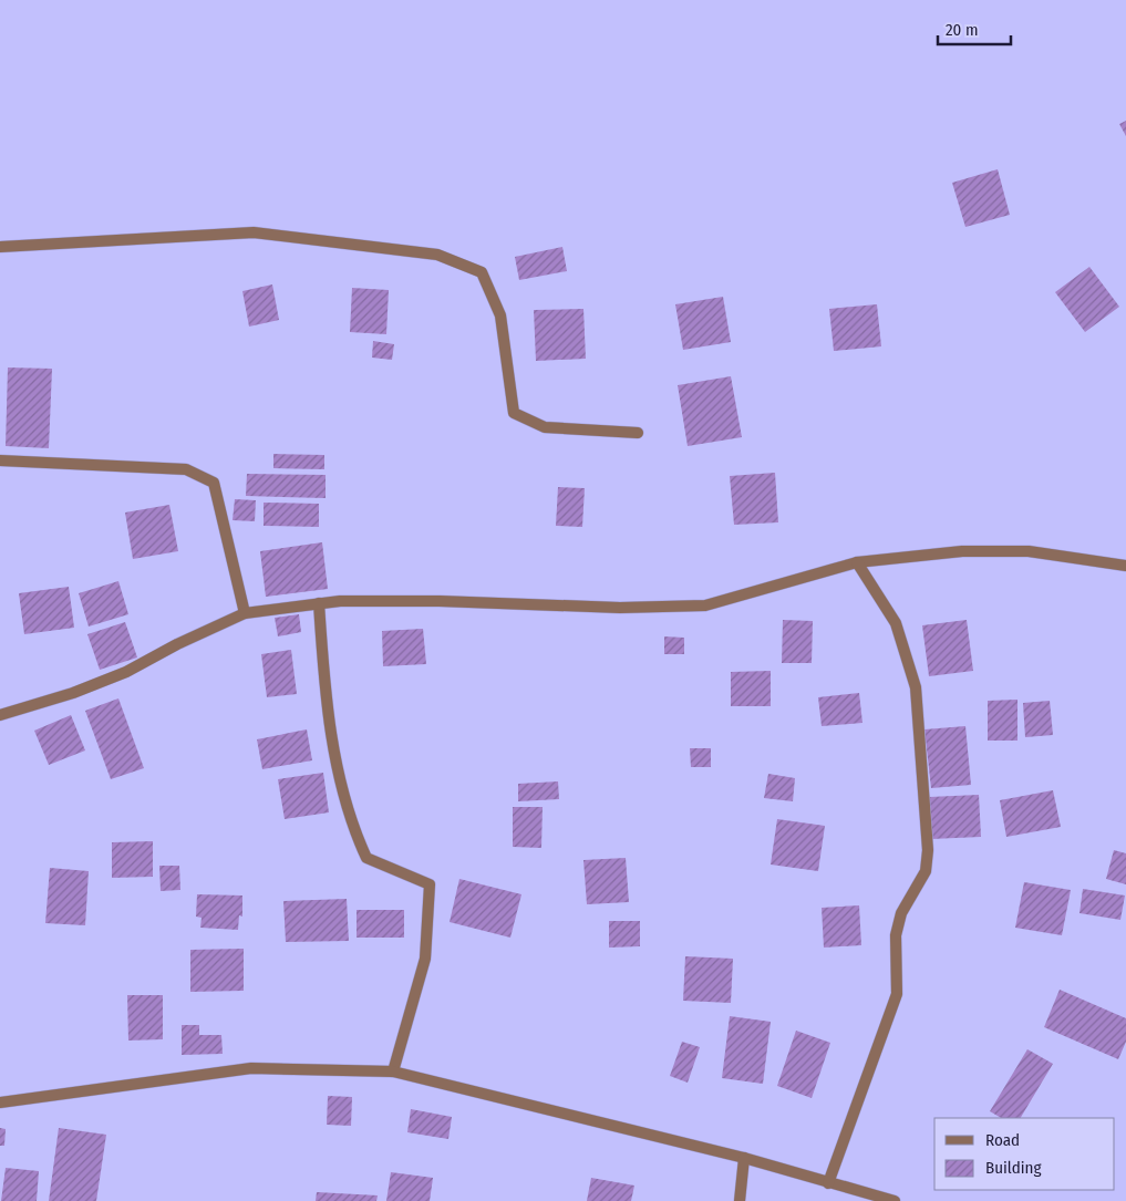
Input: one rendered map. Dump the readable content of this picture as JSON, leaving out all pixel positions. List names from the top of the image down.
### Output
{
  "legend": ["Road", "Building"],
  "scale_bar": "20 m"
}
